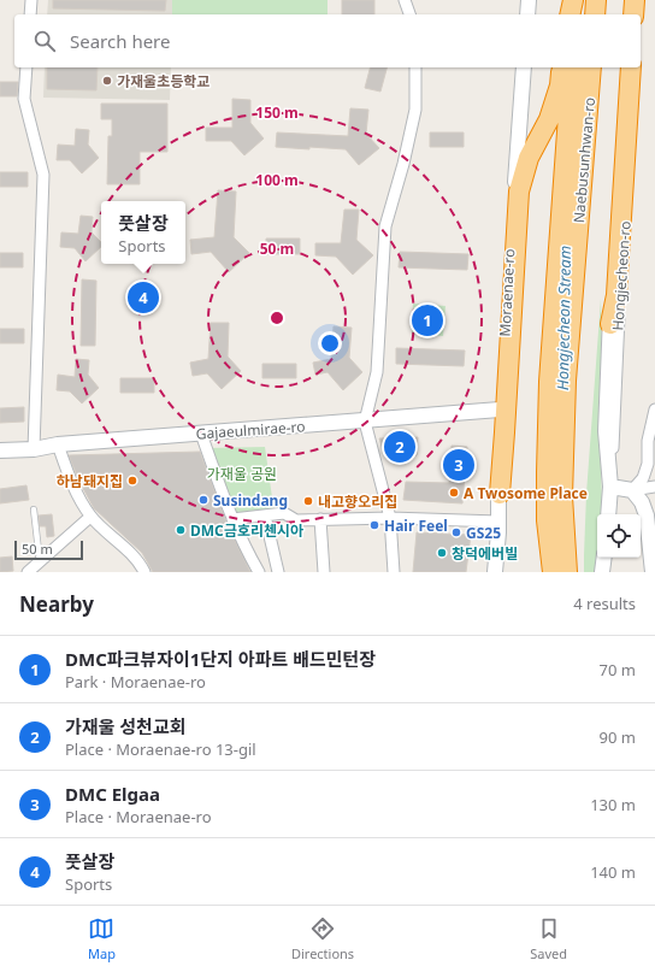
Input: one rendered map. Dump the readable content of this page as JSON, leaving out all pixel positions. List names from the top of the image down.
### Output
{
  "streets": {
    "highway": ["Naebusunhwan-ro"],
    "street": ["Hongjecheon-ro", "Moraenae-ro", "Gajaeulmirae-ro"]
  },
  "crossings": [
    ["Moraenae-ro", "Gajaeulmirae-ro"]
  ],
  "water": ["Hongjecheon Stream"],
  "parks": ["가재울 공원"],
  "places": [
    "가재울초등학교",
    "하남돼지집",
    "A Twosome Place",
    "Susindang",
    "내고향오리집",
    "Hair Feel",
    "DMC금호리첸시아",
    "GS25",
    "창덕에버빌"
  ],
  "scale_bar": "50 m",
  "page": {
    "search": "Search here",
    "popup": ["풋살장", "Sports"],
    "pins": [
      "4",
      "1",
      "2",
      "3"
    ],
    "scale": "50 m",
    "heading": ["Nearby", "4 results"],
    "list": [
      {
        "mark": "1",
        "name": "DMC파크뷰자이1단지 아파트 배드민턴장",
        "note": "Park · Moraenae-ro",
        "value": "70 m"
      },
      {
        "mark": "2",
        "name": "가재울 성천교회",
        "note": "Place · Moraenae-ro 13-gil",
        "value": "90 m"
      },
      {
        "mark": "3",
        "name": "DMC Elgaa",
        "note": "Place · Moraenae-ro",
        "value": "130 m"
      },
      {
        "mark": "4",
        "name": "풋살장",
        "note": "Sports",
        "value": "140 m"
      }
    ],
    "nav": ["Map", "Directions", "Saved"]
  },
  "rings": ["150 m", "100 m", "50 m"]
}
